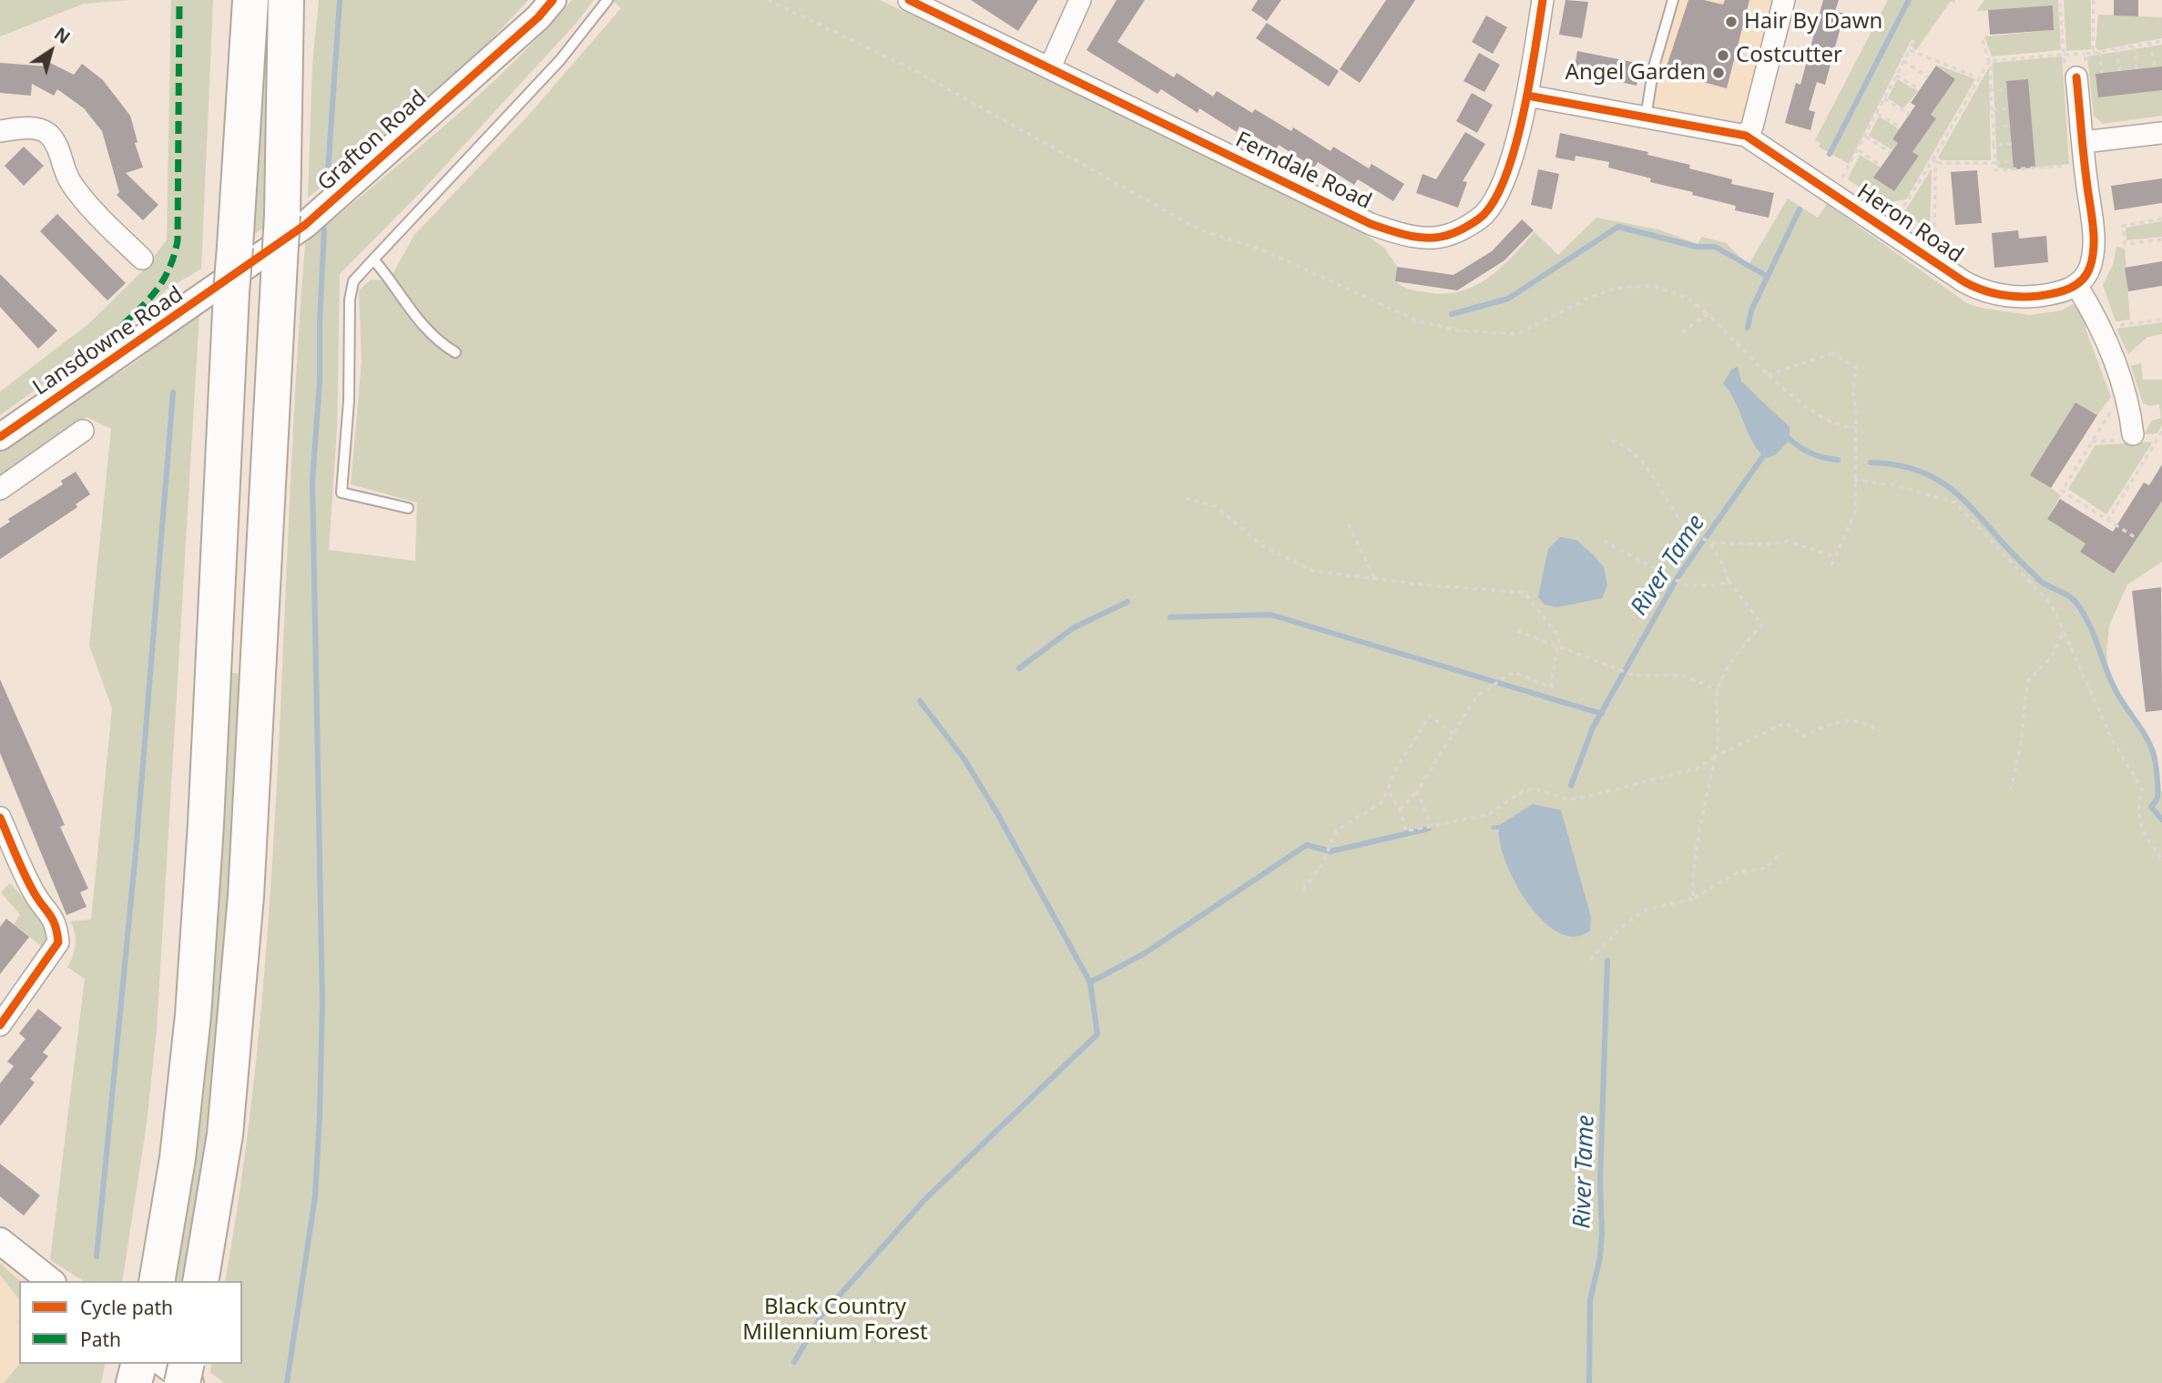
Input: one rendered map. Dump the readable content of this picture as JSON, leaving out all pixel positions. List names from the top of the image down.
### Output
{
  "streets": {
    "street": [
      "Grafton Road",
      "Ferndale Road",
      "Heron Road",
      "Lansdowne Road"
    ]
  },
  "crossings": [
    ["Grafton Road", "Lansdowne Road"],
    ["Ferndale Road", "Heron Road"]
  ],
  "water": ["River Tame"],
  "parks": ["Black Country Millennium Forest"],
  "places": ["Hair By Dawn", "Costcutter", "Angel Garden"],
  "legend": ["Cycle path", "Path"],
  "north": "top right"
}
